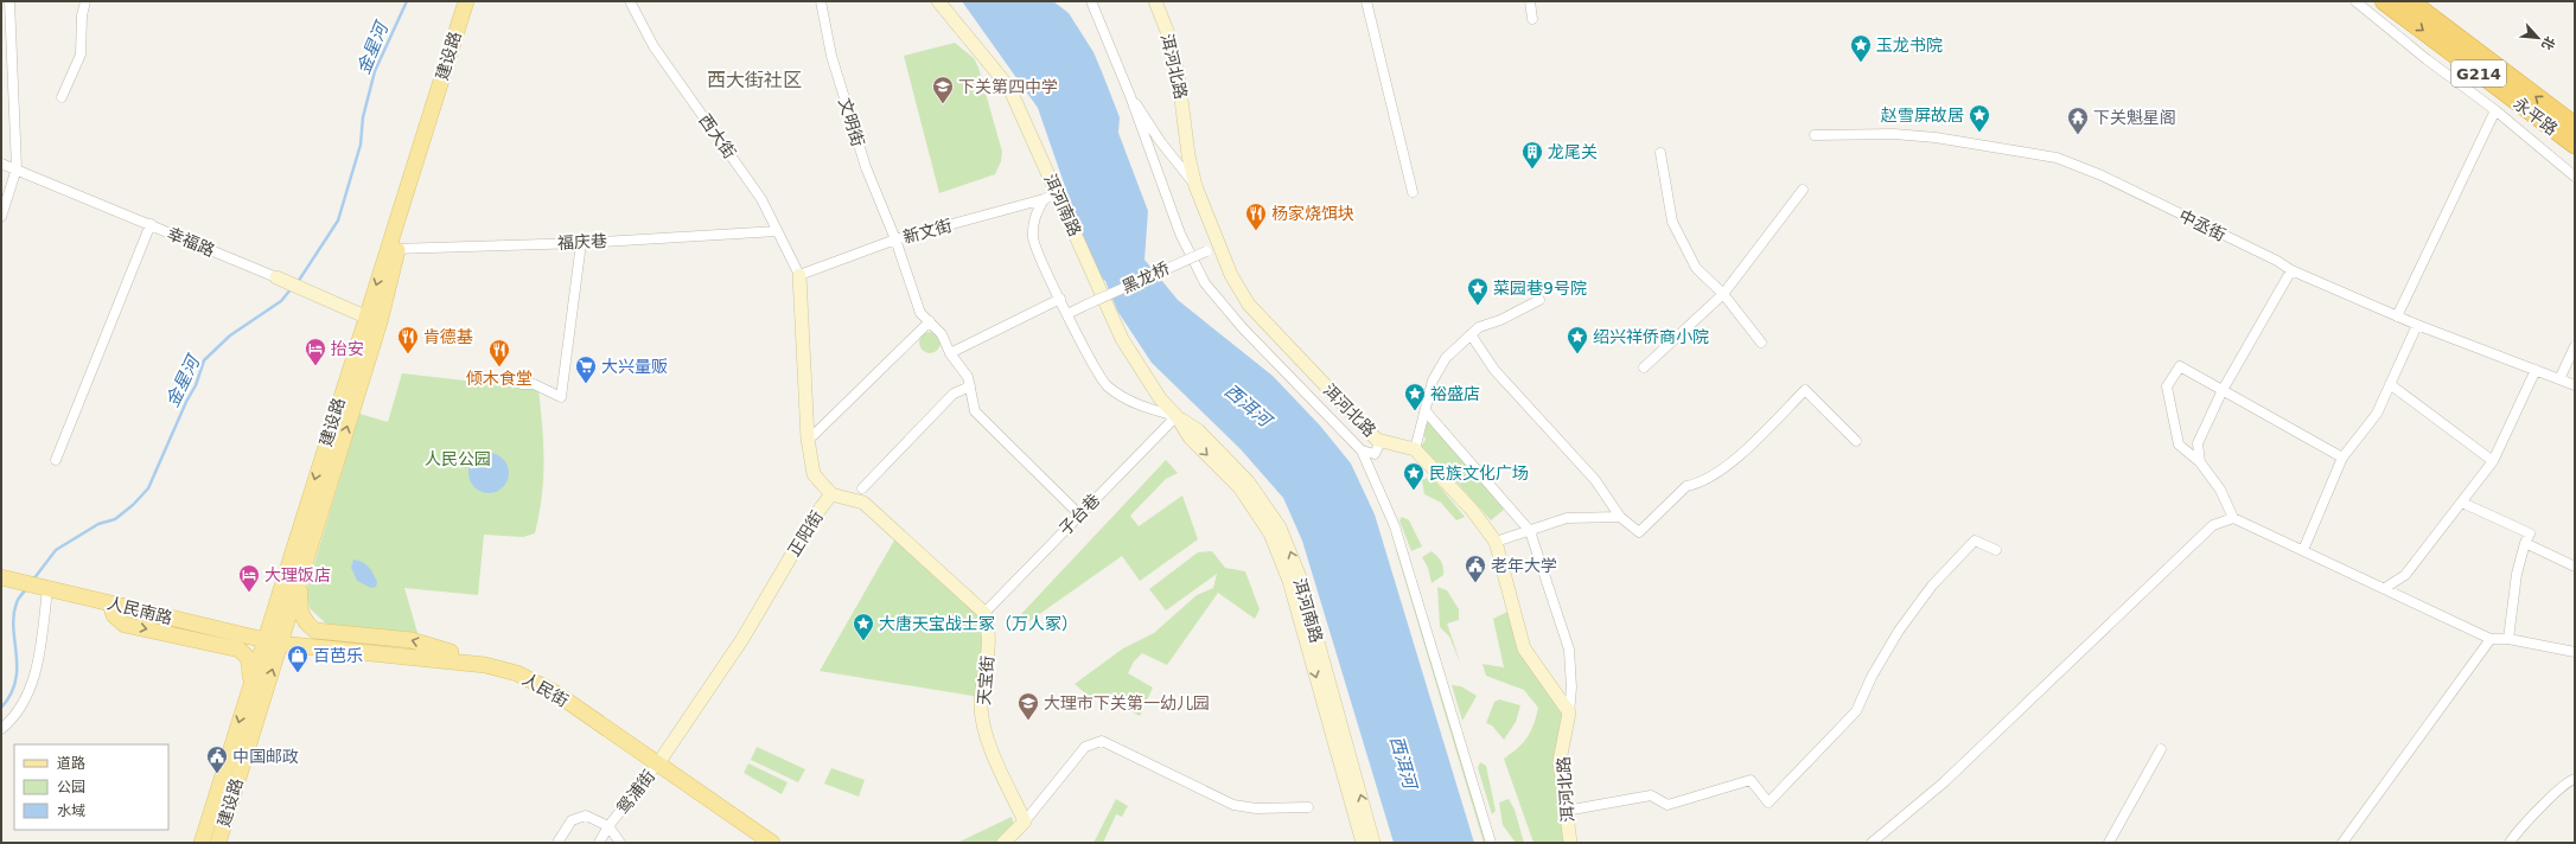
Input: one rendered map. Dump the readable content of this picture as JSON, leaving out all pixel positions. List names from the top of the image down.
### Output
{
  "streets": {
    "highway": ["G214", "永平路"],
    "main road": ["建设路", "人民南路", "人民街"],
    "street": [
      "洱河北路",
      "文明街",
      "西大街",
      "洱河南路",
      "中丞街",
      "新文街",
      "幸福路",
      "福庆巷",
      "黑龙桥",
      "子台巷",
      "正阳街",
      "天宝街",
      "鸳浦街"
    ]
  },
  "crossings": [
    ["建设路", "幸福路"],
    ["建设路", "福庆巷"],
    ["建设路", "人民南路"],
    ["建设路", "人民街"],
    ["洱河北路", "黑龙桥"],
    ["文明街", "新文街"],
    ["文明街", "子台巷"],
    ["西大街", "新文街"],
    ["西大街", "福庆巷"],
    ["西大街", "正阳街"],
    ["洱河南路", "新文街"],
    ["洱河南路", "子台巷"],
    ["新文街", "正阳街"],
    ["子台巷", "天宝街"],
    ["正阳街", "人民街"],
    ["正阳街", "鸳浦街"],
    ["人民南路", "人民街"],
    ["人民街", "鸳浦街"]
  ],
  "districts": ["西大街社区"],
  "water": ["金星河", "西洱河"],
  "parks": ["人民公园"],
  "places": {
    "place": [
      "玉龙书院",
      "赵雪屏故居",
      "菜园巷9号院",
      "绍兴祥侨商小院",
      "裕盛店",
      "民族文化广场",
      "大唐天宝战士冢（万人冢）"
    ],
    "school or university": ["下关第四中学", "大理市下关第一幼儿园"],
    "temple": ["下关魁星阁"],
    "building": ["龙尾关"],
    "restaurant": ["杨家烧饵块", "肯德基", "倾木食堂"],
    "hotel": ["抬安", "大理饭店"],
    "supermarket": ["大兴量贩"],
    "public building": ["老年大学", "中国邮政"],
    "shop": ["百芭乐"]
  },
  "legend": ["道路", "公园", "水域"],
  "north": "bottom right"
}
